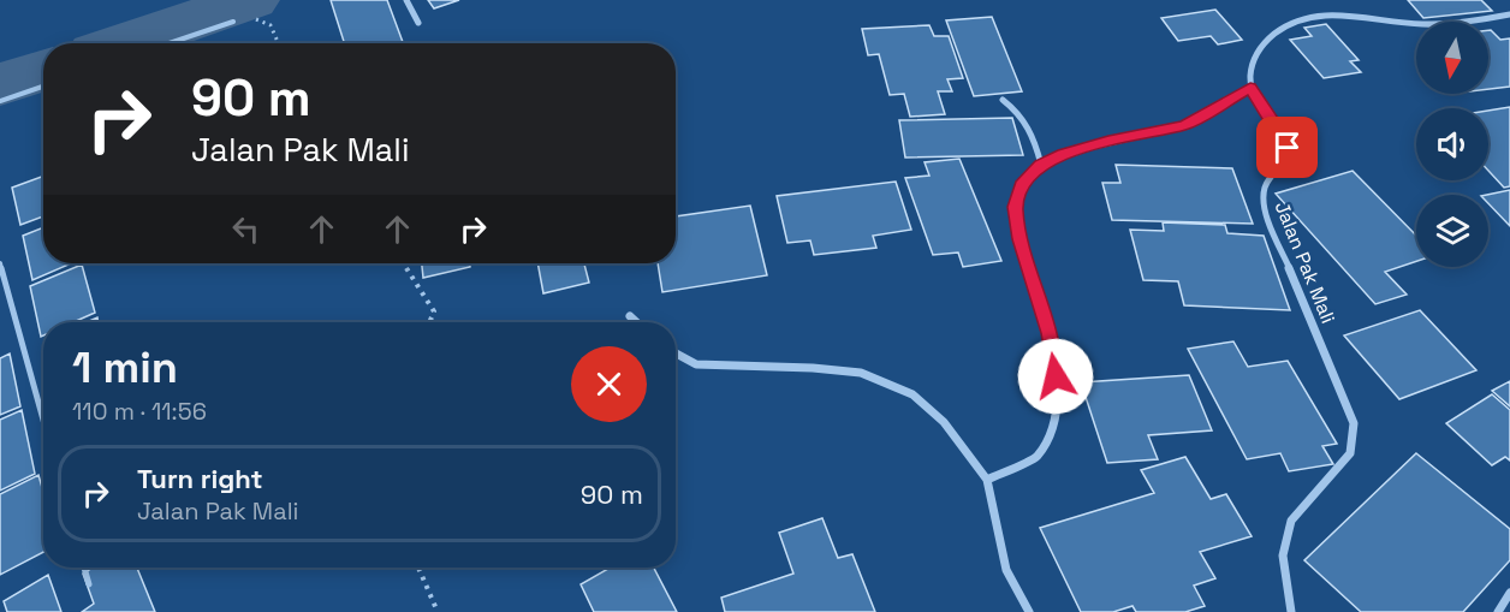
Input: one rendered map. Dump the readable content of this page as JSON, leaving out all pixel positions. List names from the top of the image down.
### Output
{
  "streets": {
    "street": ["Jalan Pak Mali"]
  },
  "north": "bottom",
  "page": {
    "turn": ["90 m", "Jalan Pak Mali"],
    "heading": ["1 min", "110 m · 11:56"],
    "list": [
      {
        "name": "Turn right",
        "note": "Jalan Pak Mali",
        "value": "90 m"
      }
    ]
  }
}
